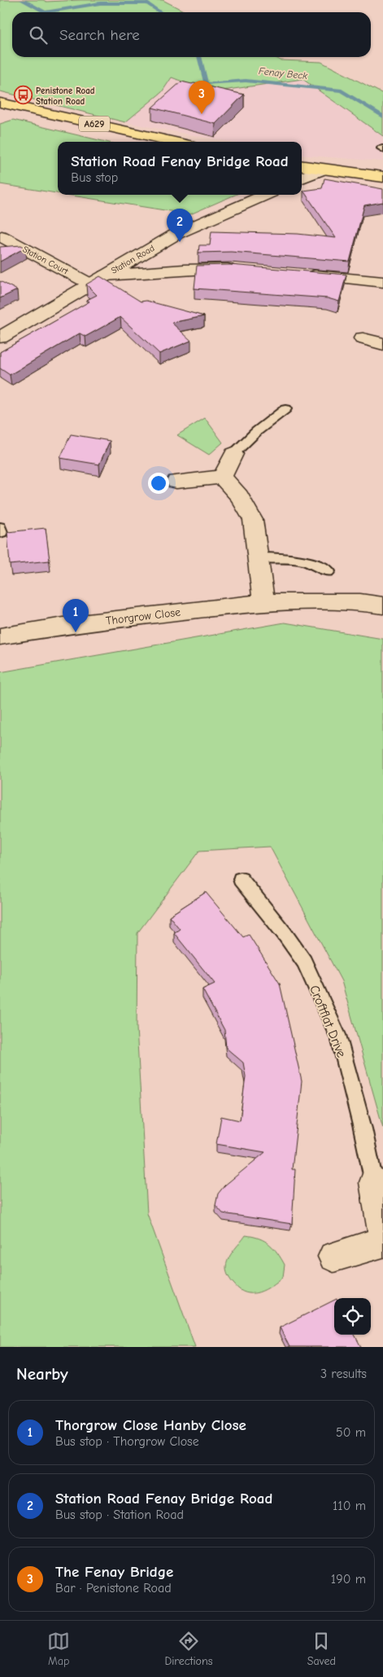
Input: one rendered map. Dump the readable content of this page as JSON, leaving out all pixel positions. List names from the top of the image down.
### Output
{
  "streets": {
    "highway": ["A629"],
    "street": [
      "Station Road",
      "Station Court",
      "Thorgrow Close",
      "Croftflat Drive"
    ]
  },
  "crossings": [
    ["Station Road", "Station Court"]
  ],
  "water": ["Fenay Beck"],
  "places": {
    "bus stop": ["Penistone Road Station Road"]
  },
  "page": {
    "search": "Search here",
    "pins": ["3", "2", "1"],
    "popup": ["Station Road Fenay Bridge Road", "Bus stop"],
    "heading": ["Nearby", "3 results"],
    "list": [
      {
        "mark": "1",
        "name": "Thorgrow Close Hanby Close",
        "note": "Bus stop · Thorgrow Close",
        "value": "50 m"
      },
      {
        "mark": "2",
        "name": "Station Road Fenay Bridge Road",
        "note": "Bus stop · Station Road",
        "value": "110 m"
      },
      {
        "mark": "3",
        "name": "The Fenay Bridge",
        "note": "Bar · Penistone Road",
        "value": "190 m"
      }
    ],
    "nav": ["Map", "Directions", "Saved"]
  }
}
